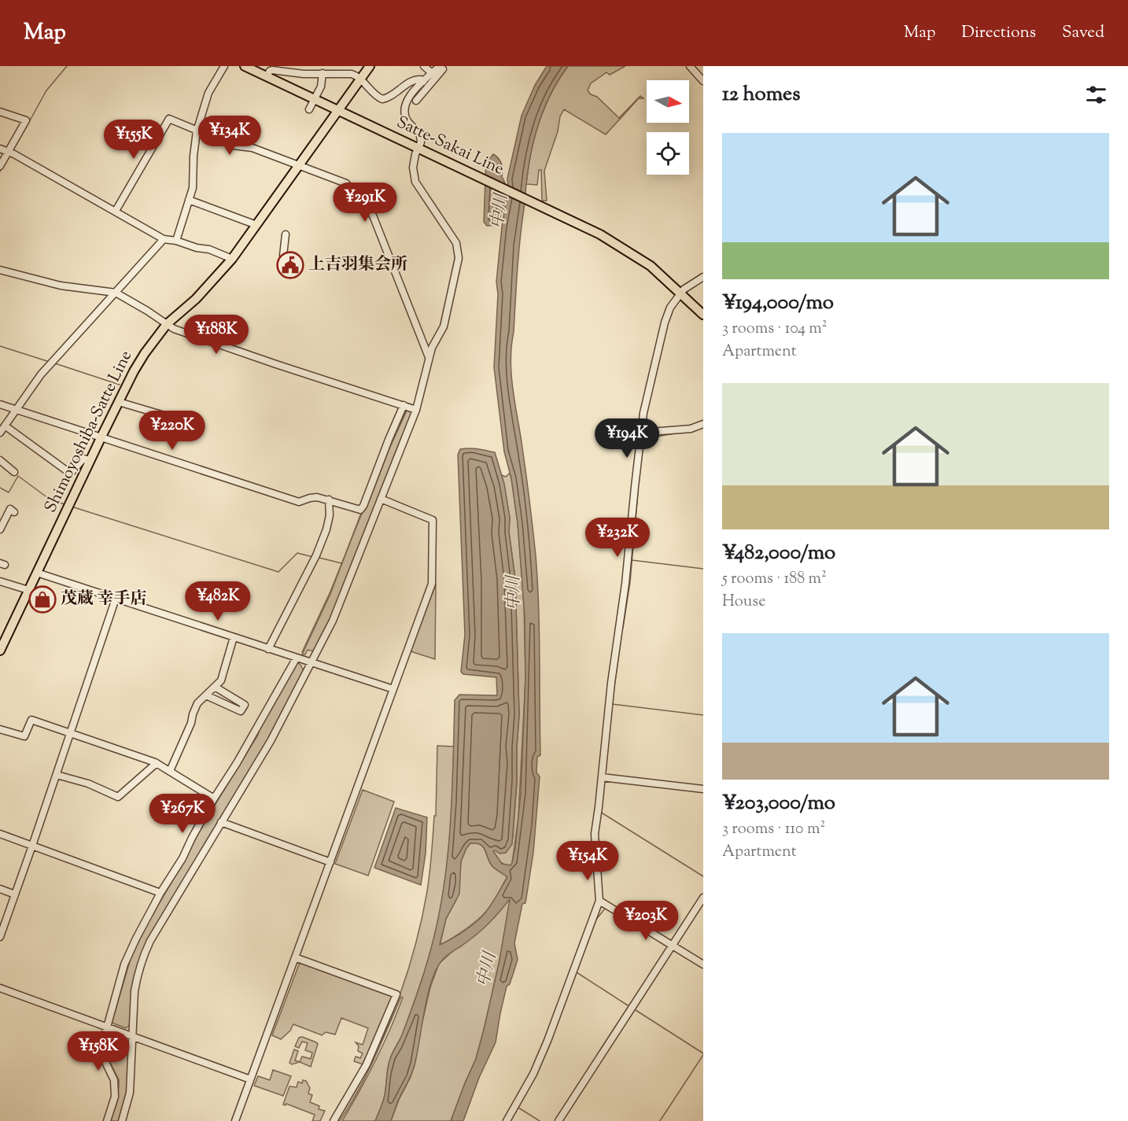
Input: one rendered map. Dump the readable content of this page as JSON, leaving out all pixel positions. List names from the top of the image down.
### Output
{
  "streets": {
    "main road": ["Satte-Sakai Line", "Shimoyoshiba-Satte Line"]
  },
  "crossings": [
    ["Satte-Sakai Line", "Shimoyoshiba-Satte Line"]
  ],
  "water": ["中川"],
  "places": {
    "public building": ["上吉羽集会所"],
    "shop": ["茂蔵 幸手店"]
  },
  "north": "right",
  "page": {
    "header": "Map",
    "nav": ["Map", "Directions", "Saved"],
    "heading": "12 homes",
    "price": [
      "¥134K",
      "¥155K",
      "¥291K",
      "¥188K",
      "¥220K",
      "¥194K",
      "¥232K",
      "¥482K",
      "¥267K",
      "¥154K",
      "¥203K",
      "¥158K"
    ],
    "list": [
      {
        "name": "¥194,000/mo",
        "note": "3 rooms · 104 m² · Apartment"
      },
      {
        "name": "¥482,000/mo",
        "note": "5 rooms · 188 m² · House"
      },
      {
        "name": "¥203,000/mo",
        "note": "3 rooms · 110 m² · Apartment"
      }
    ]
  }
}
